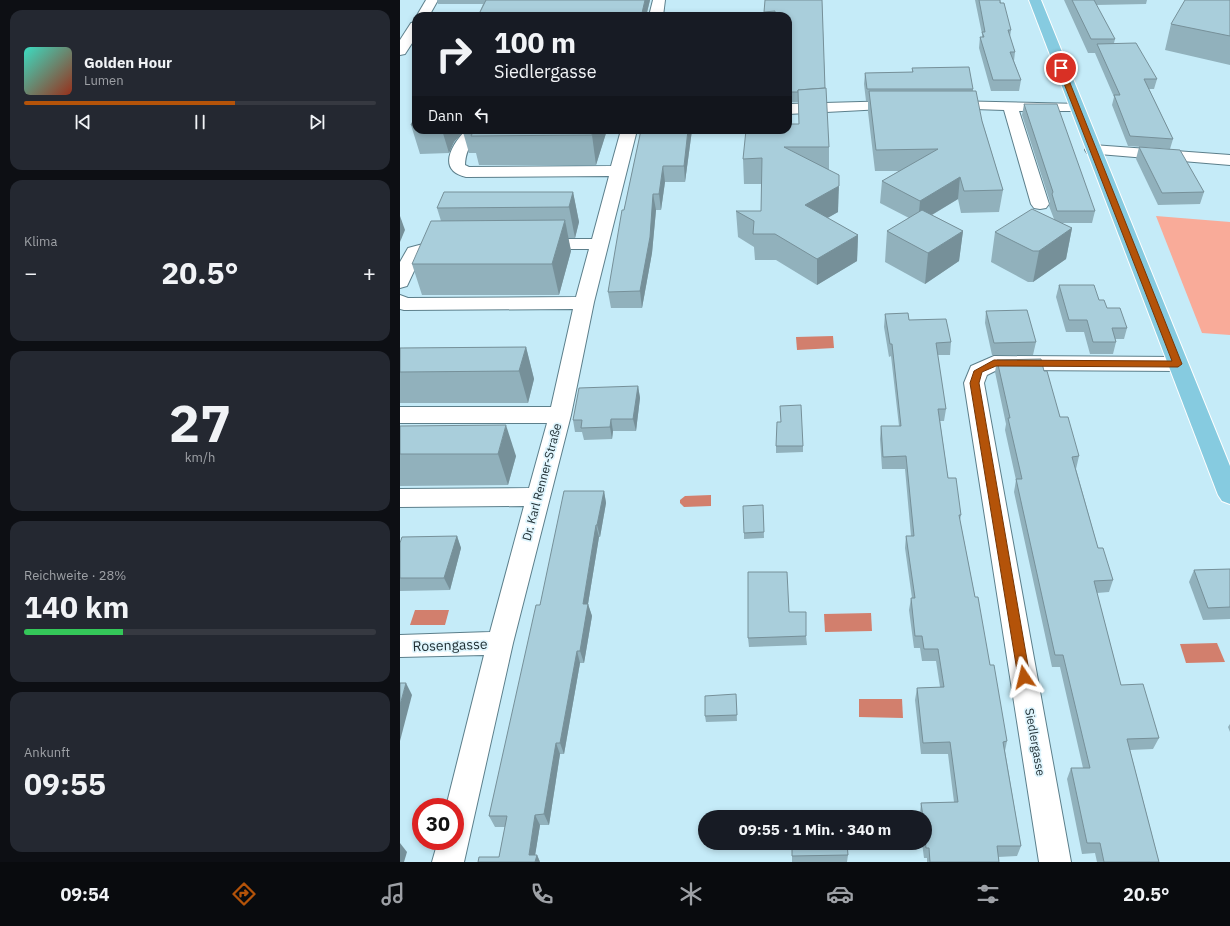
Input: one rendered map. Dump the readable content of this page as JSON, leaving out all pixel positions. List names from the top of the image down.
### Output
{
  "streets": {
    "street": ["Dr. Karl Renner-Straße", "Rosengasse", "Siedlergasse"]
  },
  "crossings": [
    ["Dr. Karl Renner-Straße", "Rosengasse"]
  ],
  "page": {
    "turn": ["100 m", "Siedlergasse"],
    "song": ["Golden Hour", "Lumen"],
    "then": "Dann",
    "tile": [
      "Klima",
      ["27", "km/h"],
      ["Reichweite · 28%", "140 km"],
      ["Ankunft", "09:55"]
    ],
    "heat": ["−", "20.5°", "+"],
    "limit": "30",
    "trip": "09:55 · 1 Min. · 340 m",
    "tabs": ["09:54", "20.5°"]
  }
}
